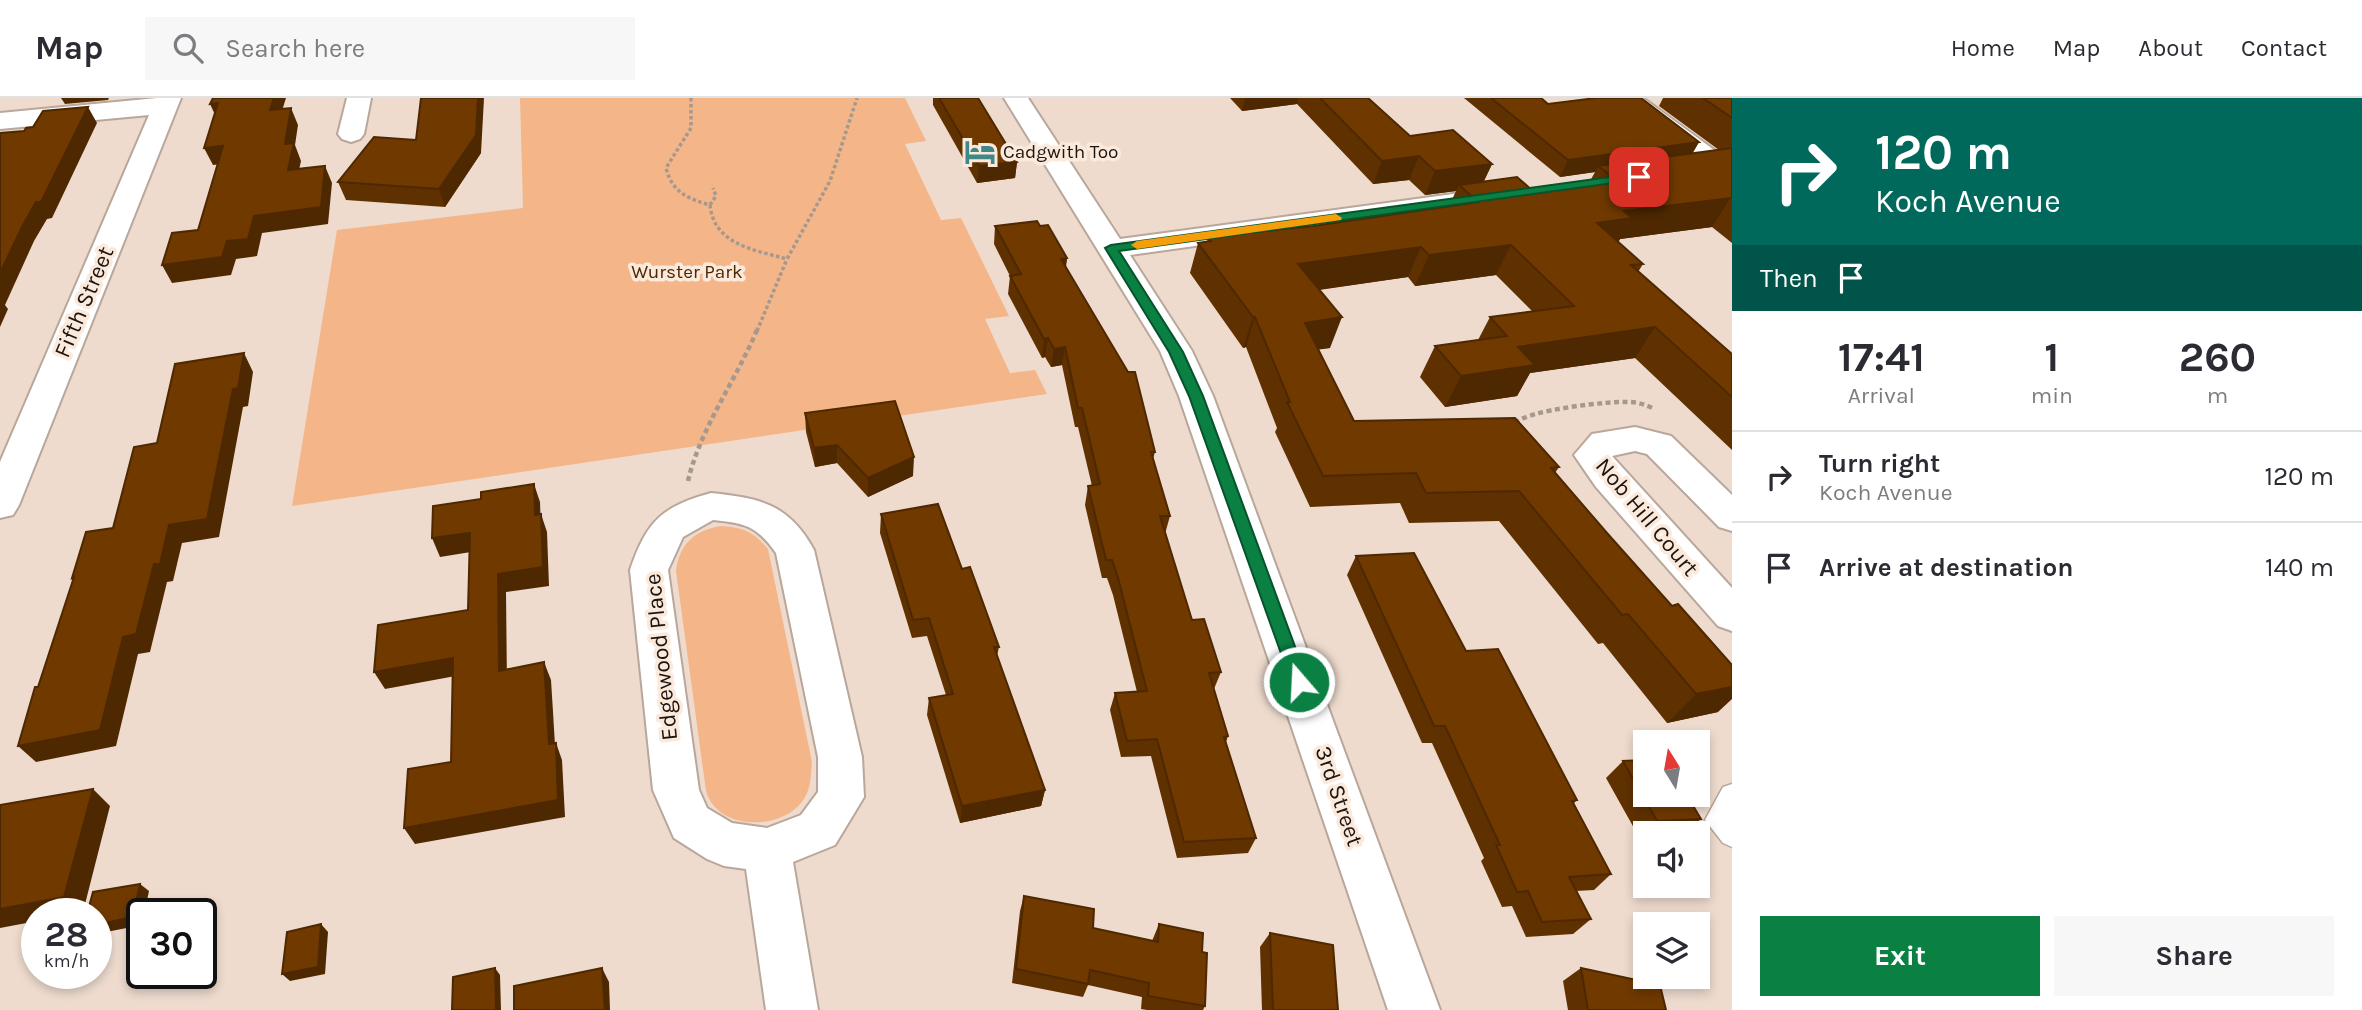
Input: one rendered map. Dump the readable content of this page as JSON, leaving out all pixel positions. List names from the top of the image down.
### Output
{
  "streets": {
    "street": [
      "Fifth Street",
      "Nob Hill Court",
      "Edgewood Place",
      "3rd Street"
    ]
  },
  "parks": ["Wurster Park"],
  "places": {
    "hotel": ["Cadgwith Too"]
  },
  "north": "top",
  "page": {
    "header": "Map",
    "search": "Search here",
    "nav": [
      "Home",
      "Map",
      "About",
      "Contact"
    ],
    "turn": ["120 m", "Koch Avenue"],
    "then": "Then",
    "eta": [
      "17:41",
      "Arrival",
      "1",
      "min",
      "260",
      "m"
    ],
    "list": [
      {
        "name": "Turn right",
        "note": "Koch Avenue",
        "value": "120 m"
      },
      {
        "name": "Arrive at destination",
        "value": "140 m"
      }
    ],
    "speed": "28 km/h",
    "limit": "30",
    "buttons": ["Exit", "Share"]
  }
}
